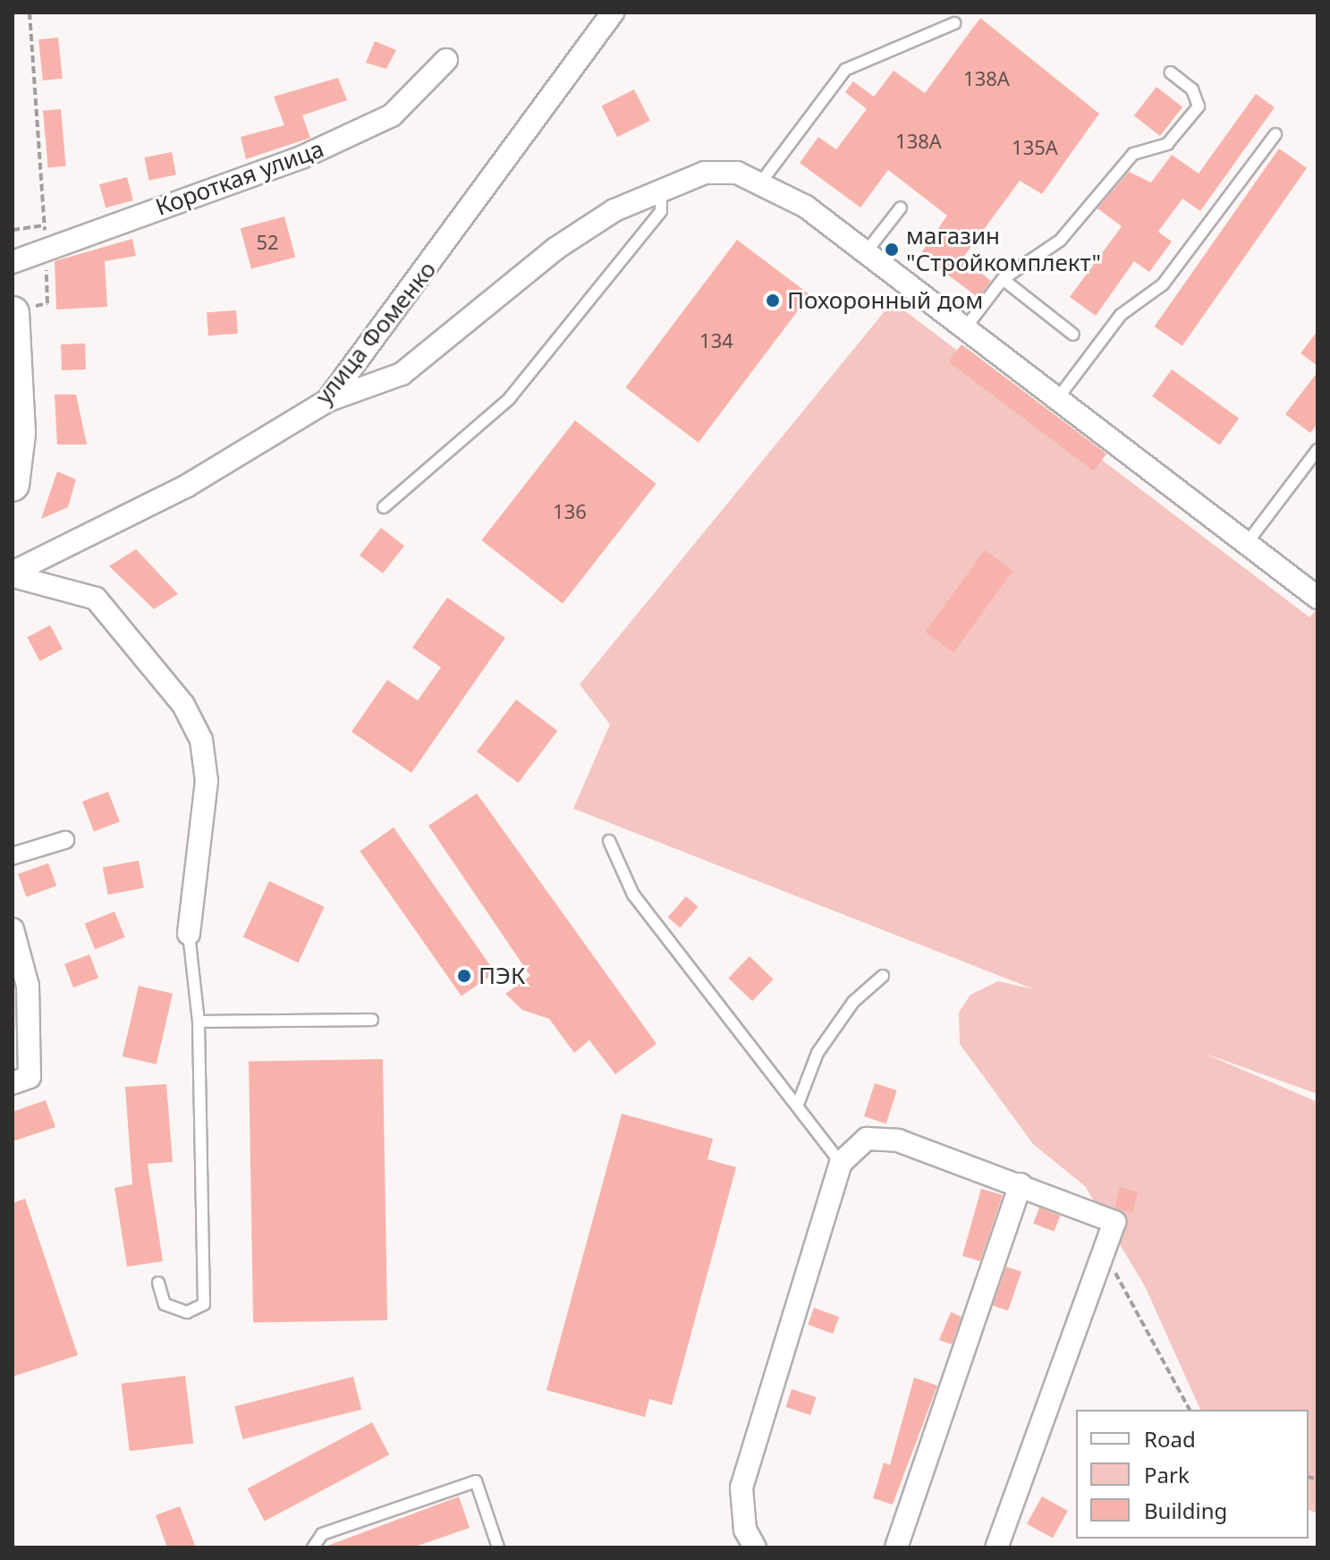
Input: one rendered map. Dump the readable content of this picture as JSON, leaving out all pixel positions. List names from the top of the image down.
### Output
{
  "streets": {
    "street": ["Короткая улица", "улица Фоменко"]
  },
  "places": ["магазин \"Стройкомплект\"", "Похоронный дом", "ПЭК"],
  "house_numbers": [
    "138А",
    "138А",
    "135А",
    "52",
    "134",
    "136"
  ],
  "legend": ["Road", "Park", "Building"]
}
